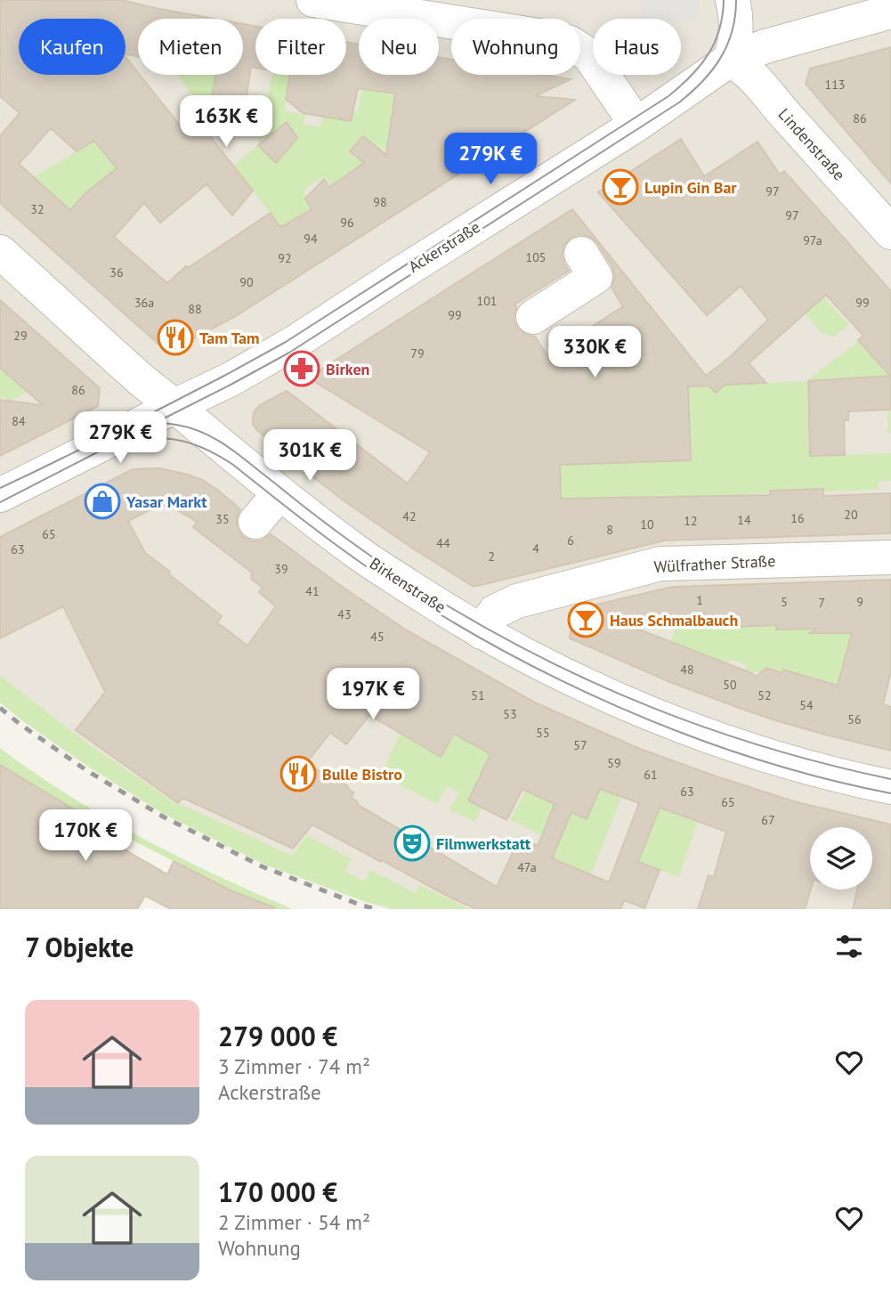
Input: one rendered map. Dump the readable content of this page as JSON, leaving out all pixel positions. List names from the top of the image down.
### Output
{
  "streets": {
    "street": [
      "Lindenstraße",
      "Ackerstraße",
      "Wülfrather Straße",
      "Birkenstraße"
    ]
  },
  "crossings": [
    ["Lindenstraße", "Ackerstraße"],
    ["Ackerstraße", "Birkenstraße"],
    ["Wülfrather Straße", "Birkenstraße"]
  ],
  "places": {
    "bar": ["Lupin Gin Bar", "Haus Schmalbauch"],
    "restaurant": ["Tam Tam", "Bulle Bistro"],
    "pharmacy": ["Birken"],
    "shop": ["Yasar Markt"],
    "theatre": ["Filmwerkstatt"]
  },
  "house_numbers": [
    "113",
    "86",
    "97",
    "98",
    "32",
    "97",
    "96",
    "94",
    "97a",
    "105",
    "92",
    "36",
    "90",
    "101",
    "36a",
    "99",
    "88",
    "99",
    "29",
    "79",
    "86",
    "84",
    "20",
    "42",
    "16",
    "35",
    "14",
    "12",
    "10",
    "8",
    "65",
    "6",
    "44",
    "4",
    "63",
    "2",
    "39",
    "41",
    "1",
    "5",
    "9",
    "7",
    "43",
    "45",
    "48",
    "50",
    "51",
    "52",
    "54",
    "53",
    "56",
    "55",
    "57",
    "59",
    "61",
    "63",
    "65",
    "67",
    "47a"
  ],
  "page": {
    "chip": [
      "Kaufen",
      "Mieten",
      "Filter",
      "Neu",
      "Wohnung",
      "Haus"
    ],
    "price": [
      "163K €",
      "279K €",
      "330K €",
      "279K €",
      "301K €",
      "197K €",
      "170K €"
    ],
    "heading": "7 Objekte",
    "list": [
      {
        "name": "279 000 €",
        "note": "3 Zimmer · 74 m² · Ackerstraße"
      },
      {
        "name": "170 000 €",
        "note": "2 Zimmer · 54 m² · Wohnung"
      }
    ]
  }
}
